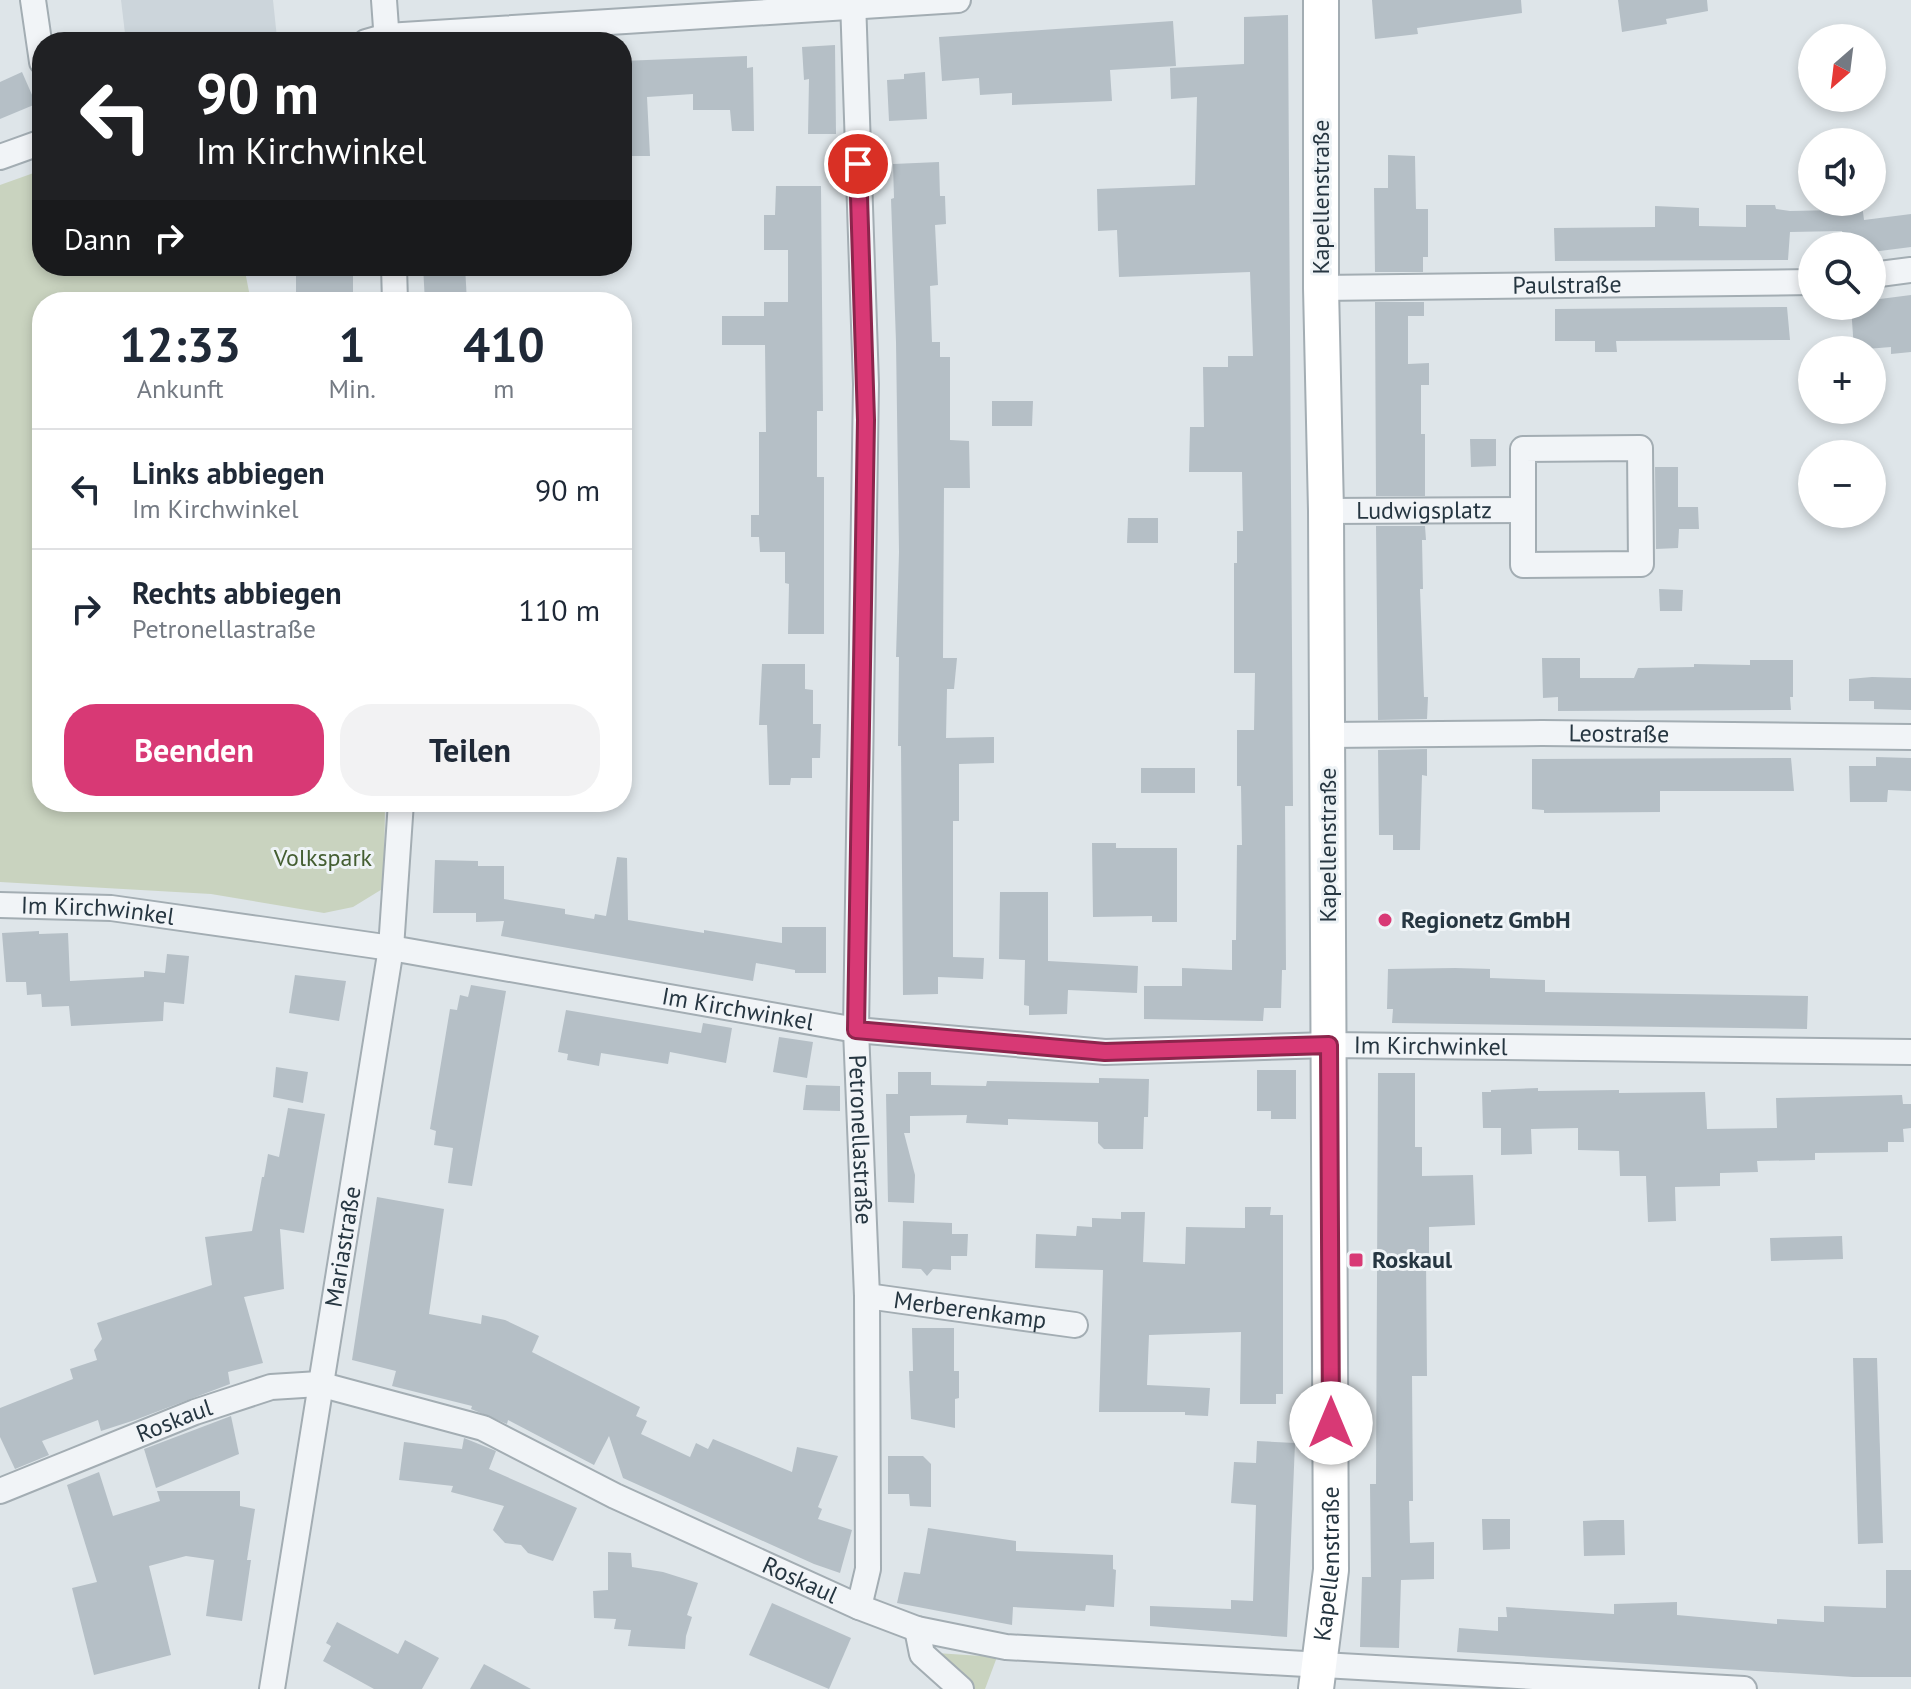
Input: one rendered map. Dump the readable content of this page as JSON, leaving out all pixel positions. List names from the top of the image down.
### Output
{
  "streets": {
    "street": [
      "Kapellenstraße",
      "Paulstraße",
      "Ludwigsplatz",
      "Leostraße",
      "Im Kirchwinkel",
      "Petronellastraße",
      "Mariastraße",
      "Merberenkamp",
      "Roskaul"
    ]
  },
  "crossings": [
    ["Kapellenstraße", "Paulstraße"],
    ["Kapellenstraße", "Ludwigsplatz"],
    ["Kapellenstraße", "Leostraße"],
    ["Kapellenstraße", "Im Kirchwinkel"],
    ["Kapellenstraße", "Roskaul"],
    ["Im Kirchwinkel", "Petronellastraße"],
    ["Im Kirchwinkel", "Mariastraße"],
    ["Petronellastraße", "Merberenkamp"],
    ["Petronellastraße", "Roskaul"],
    ["Mariastraße", "Roskaul"]
  ],
  "parks": ["Volkspark"],
  "places": {
    "other": ["Regionetz GmbH"],
    "transit": ["Roskaul"]
  },
  "north": "bottom left",
  "page": {
    "map_buttons": ["+", "−"],
    "turn": ["90 m", "Im Kirchwinkel"],
    "then": "Dann",
    "eta": [
      "12:33",
      "Ankunft",
      "1",
      "Min.",
      "410",
      "m"
    ],
    "list": [
      {
        "name": "Links abbiegen",
        "note": "Im Kirchwinkel",
        "value": "90 m"
      },
      {
        "name": "Rechts abbiegen",
        "note": "Petronellastraße",
        "value": "110 m"
      }
    ],
    "buttons": ["Beenden", "Teilen"]
  }
}
